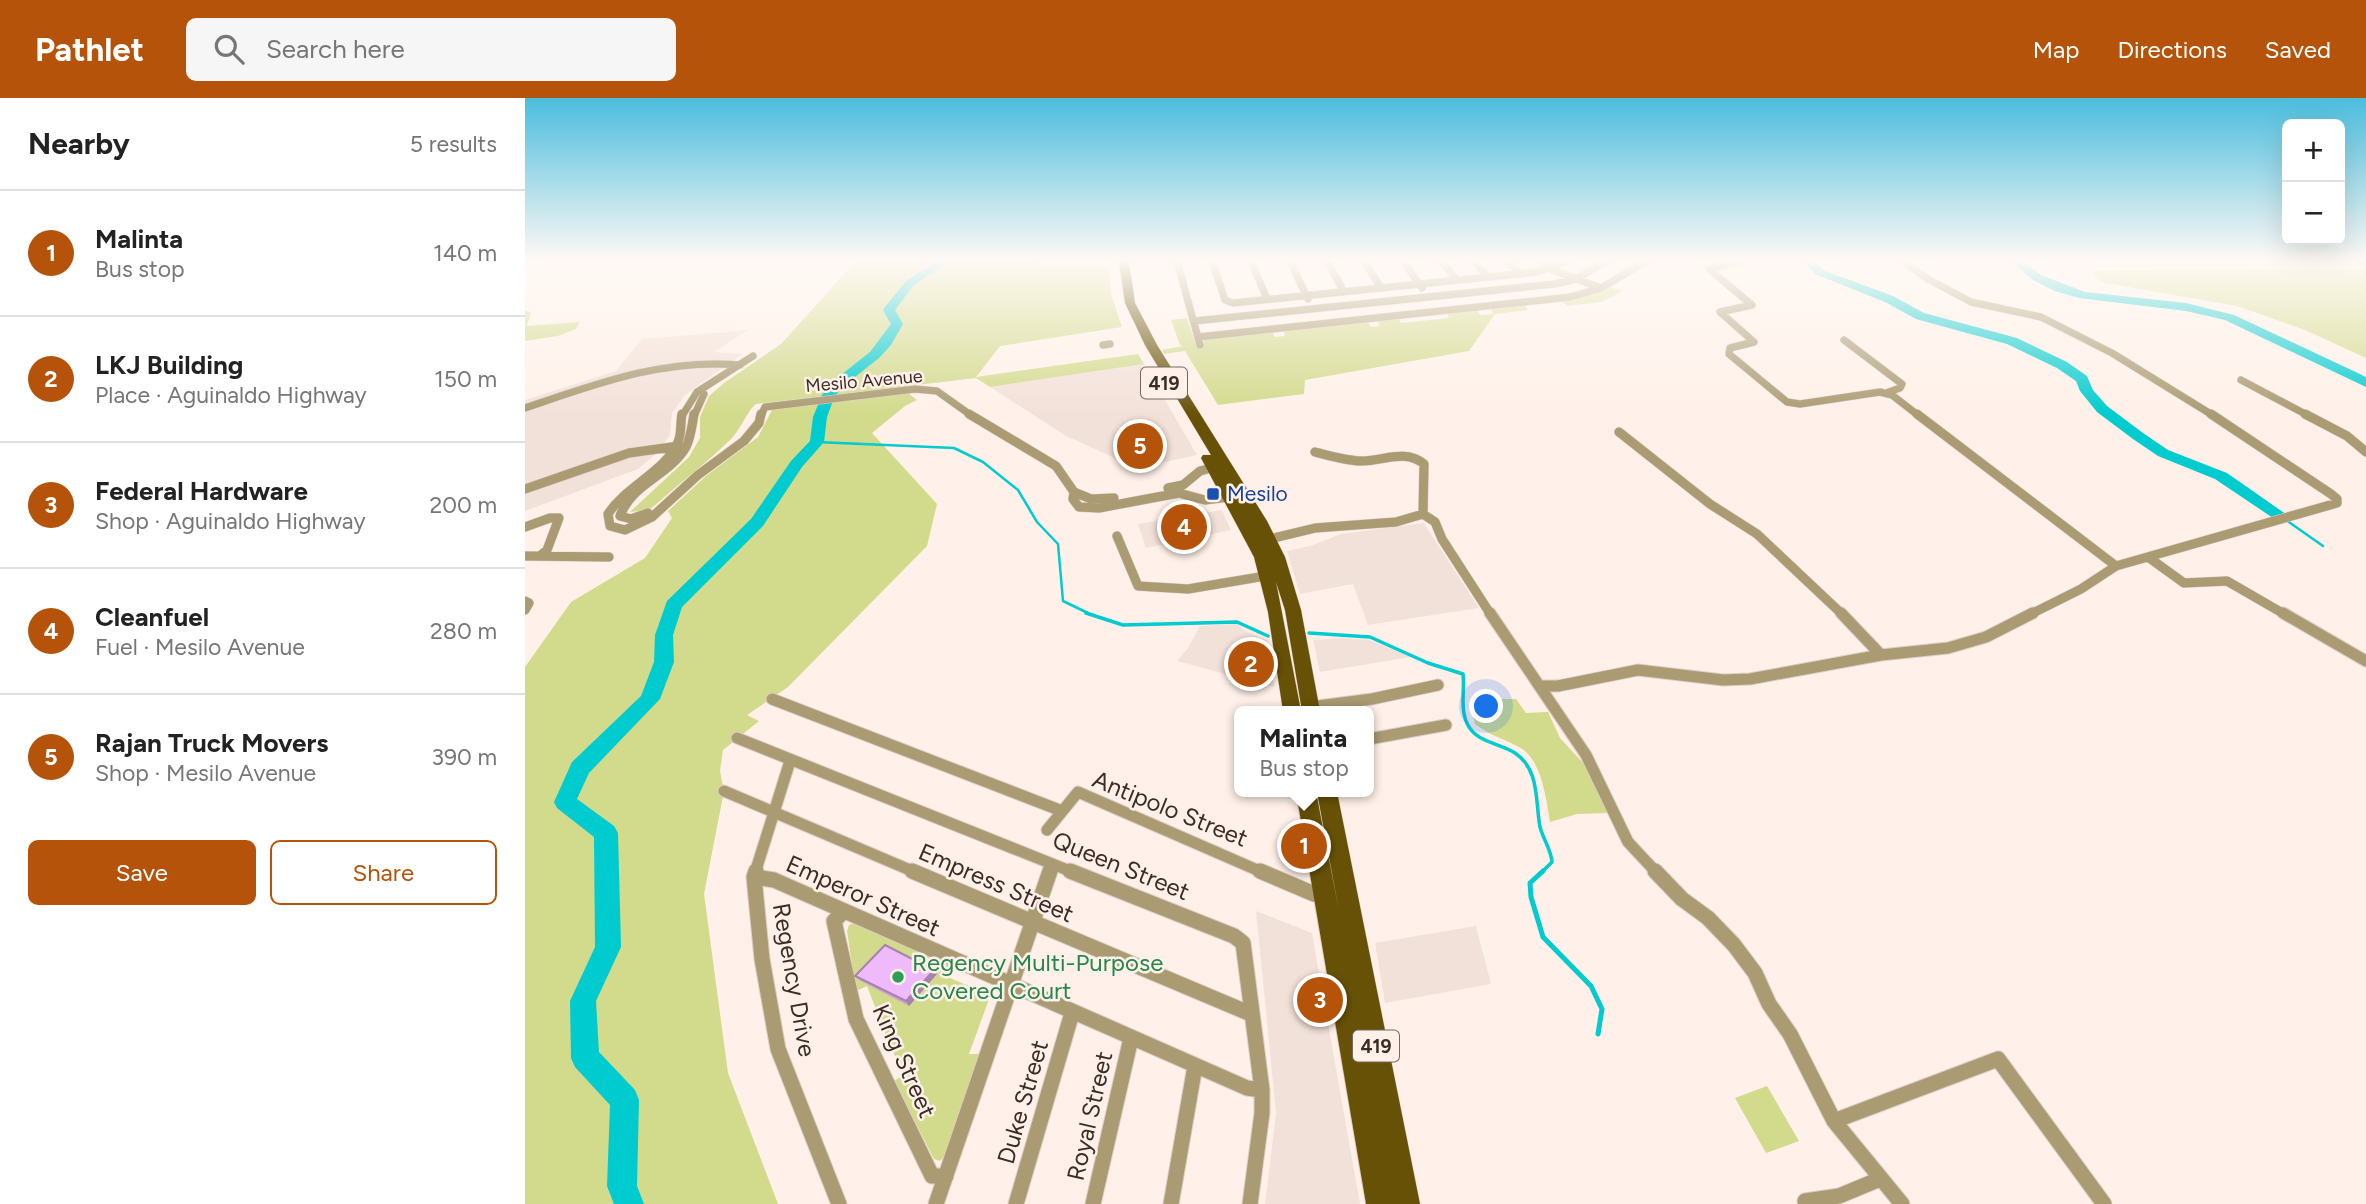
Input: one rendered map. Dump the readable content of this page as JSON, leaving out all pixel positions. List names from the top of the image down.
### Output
{
  "streets": {
    "main road": ["419"],
    "street": [
      "Mesilo Avenue",
      "Antipolo Street",
      "Queen Street",
      "Empress Street",
      "Emperor Street",
      "Regency Drive",
      "King Street",
      "Duke Street",
      "Royal Street"
    ]
  },
  "crossings": [
    ["Mesilo Avenue", "419"],
    ["419", "Antipolo Street"],
    ["Queen Street", "Empress Street"],
    ["Queen Street", "Emperor Street"],
    ["Queen Street", "Regency Drive"],
    ["Empress Street", "Regency Drive"],
    ["Emperor Street", "Regency Drive"],
    ["Emperor Street", "King Street"],
    ["Emperor Street", "Duke Street"],
    ["Emperor Street", "Royal Street"]
  ],
  "places": {
    "transit": ["Mesilo"],
    "other": ["Regency Multi-Purpose Covered Court"]
  },
  "page": {
    "header": "Pathlet",
    "search": "Search here",
    "nav": ["Map", "Directions", "Saved"],
    "heading": ["Nearby", "5 results"],
    "map_buttons": ["+", "−"],
    "list": [
      {
        "mark": "1",
        "name": "Malinta",
        "note": "Bus stop",
        "value": "140 m"
      },
      {
        "mark": "2",
        "name": "LKJ Building",
        "note": "Place · Aguinaldo Highway",
        "value": "150 m"
      },
      {
        "mark": "3",
        "name": "Federal Hardware",
        "note": "Shop · Aguinaldo Highway",
        "value": "200 m"
      },
      {
        "mark": "4",
        "name": "Cleanfuel",
        "note": "Fuel · Mesilo Avenue",
        "value": "280 m"
      },
      {
        "mark": "5",
        "name": "Rajan Truck Movers",
        "note": "Shop · Mesilo Avenue",
        "value": "390 m"
      }
    ],
    "pins": [
      "5",
      "4",
      "2",
      "1",
      "3"
    ],
    "popup": ["Malinta", "Bus stop"],
    "buttons": ["Save", "Share"]
  }
}
